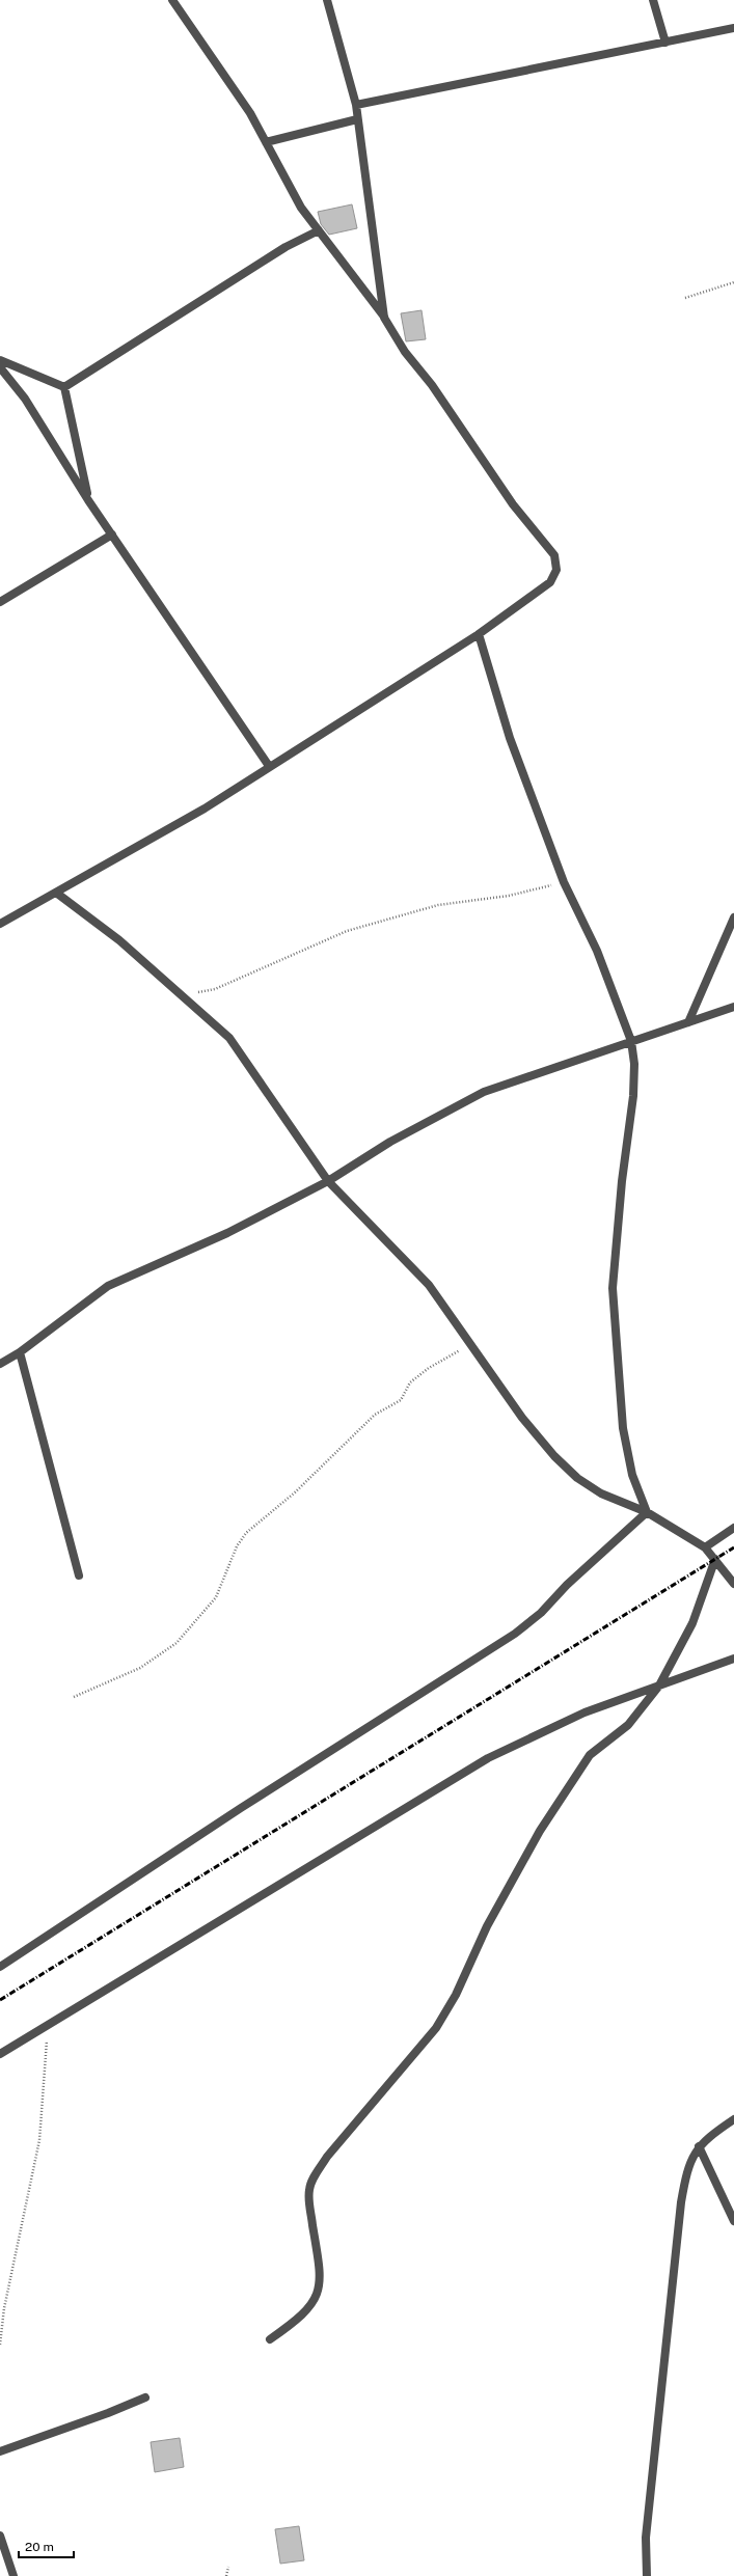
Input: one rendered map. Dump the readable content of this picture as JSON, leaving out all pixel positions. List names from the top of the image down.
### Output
{
  "scale_bar": "20 m"
}
